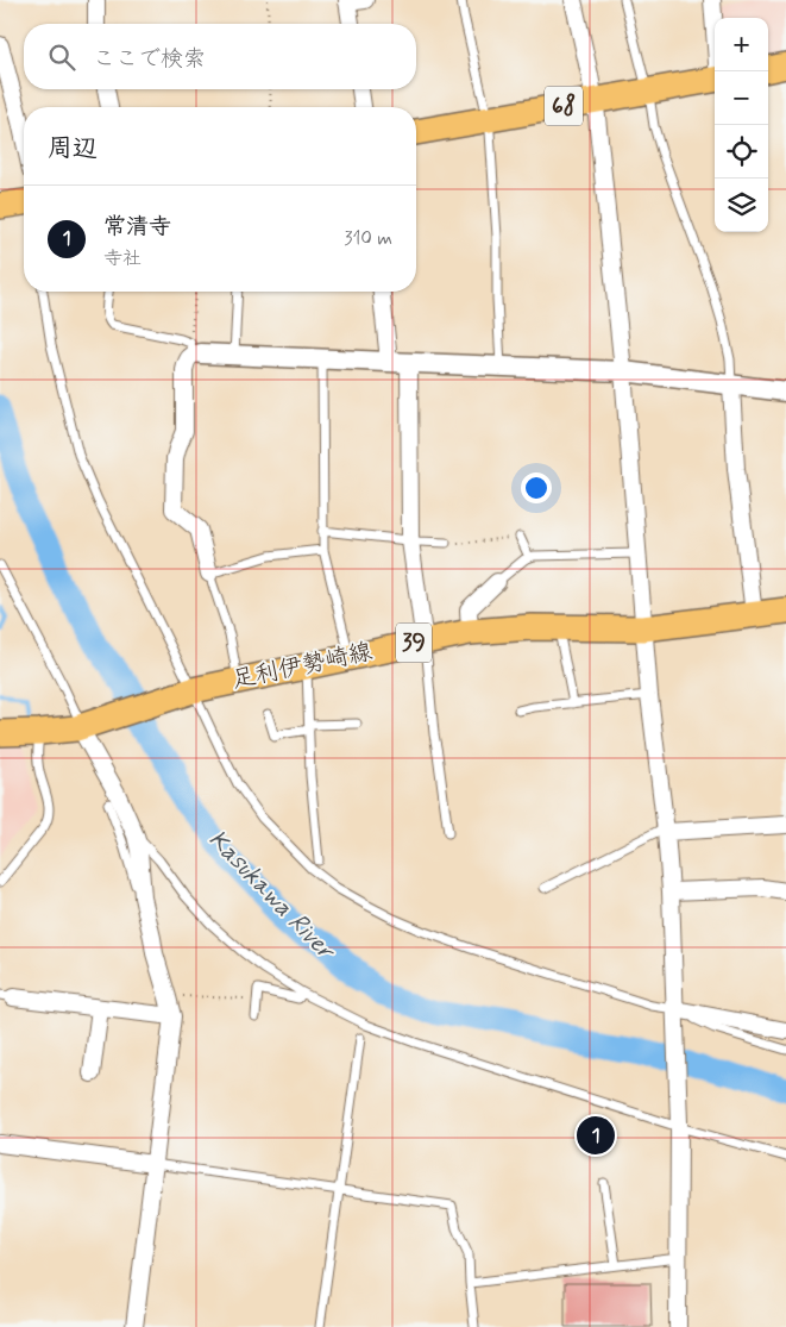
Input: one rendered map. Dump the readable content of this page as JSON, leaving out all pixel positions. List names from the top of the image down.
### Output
{
  "streets": {
    "main road": ["68", "39", "足利伊勢崎線"]
  },
  "water": ["Kasukawa River"],
  "page": {
    "map_buttons": ["+", "−"],
    "search": "ここで検索",
    "heading": "周辺",
    "list": [
      {
        "mark": "1",
        "name": "常清寺",
        "note": "寺社",
        "value": "310 m"
      }
    ],
    "pins": "1"
  }
}
